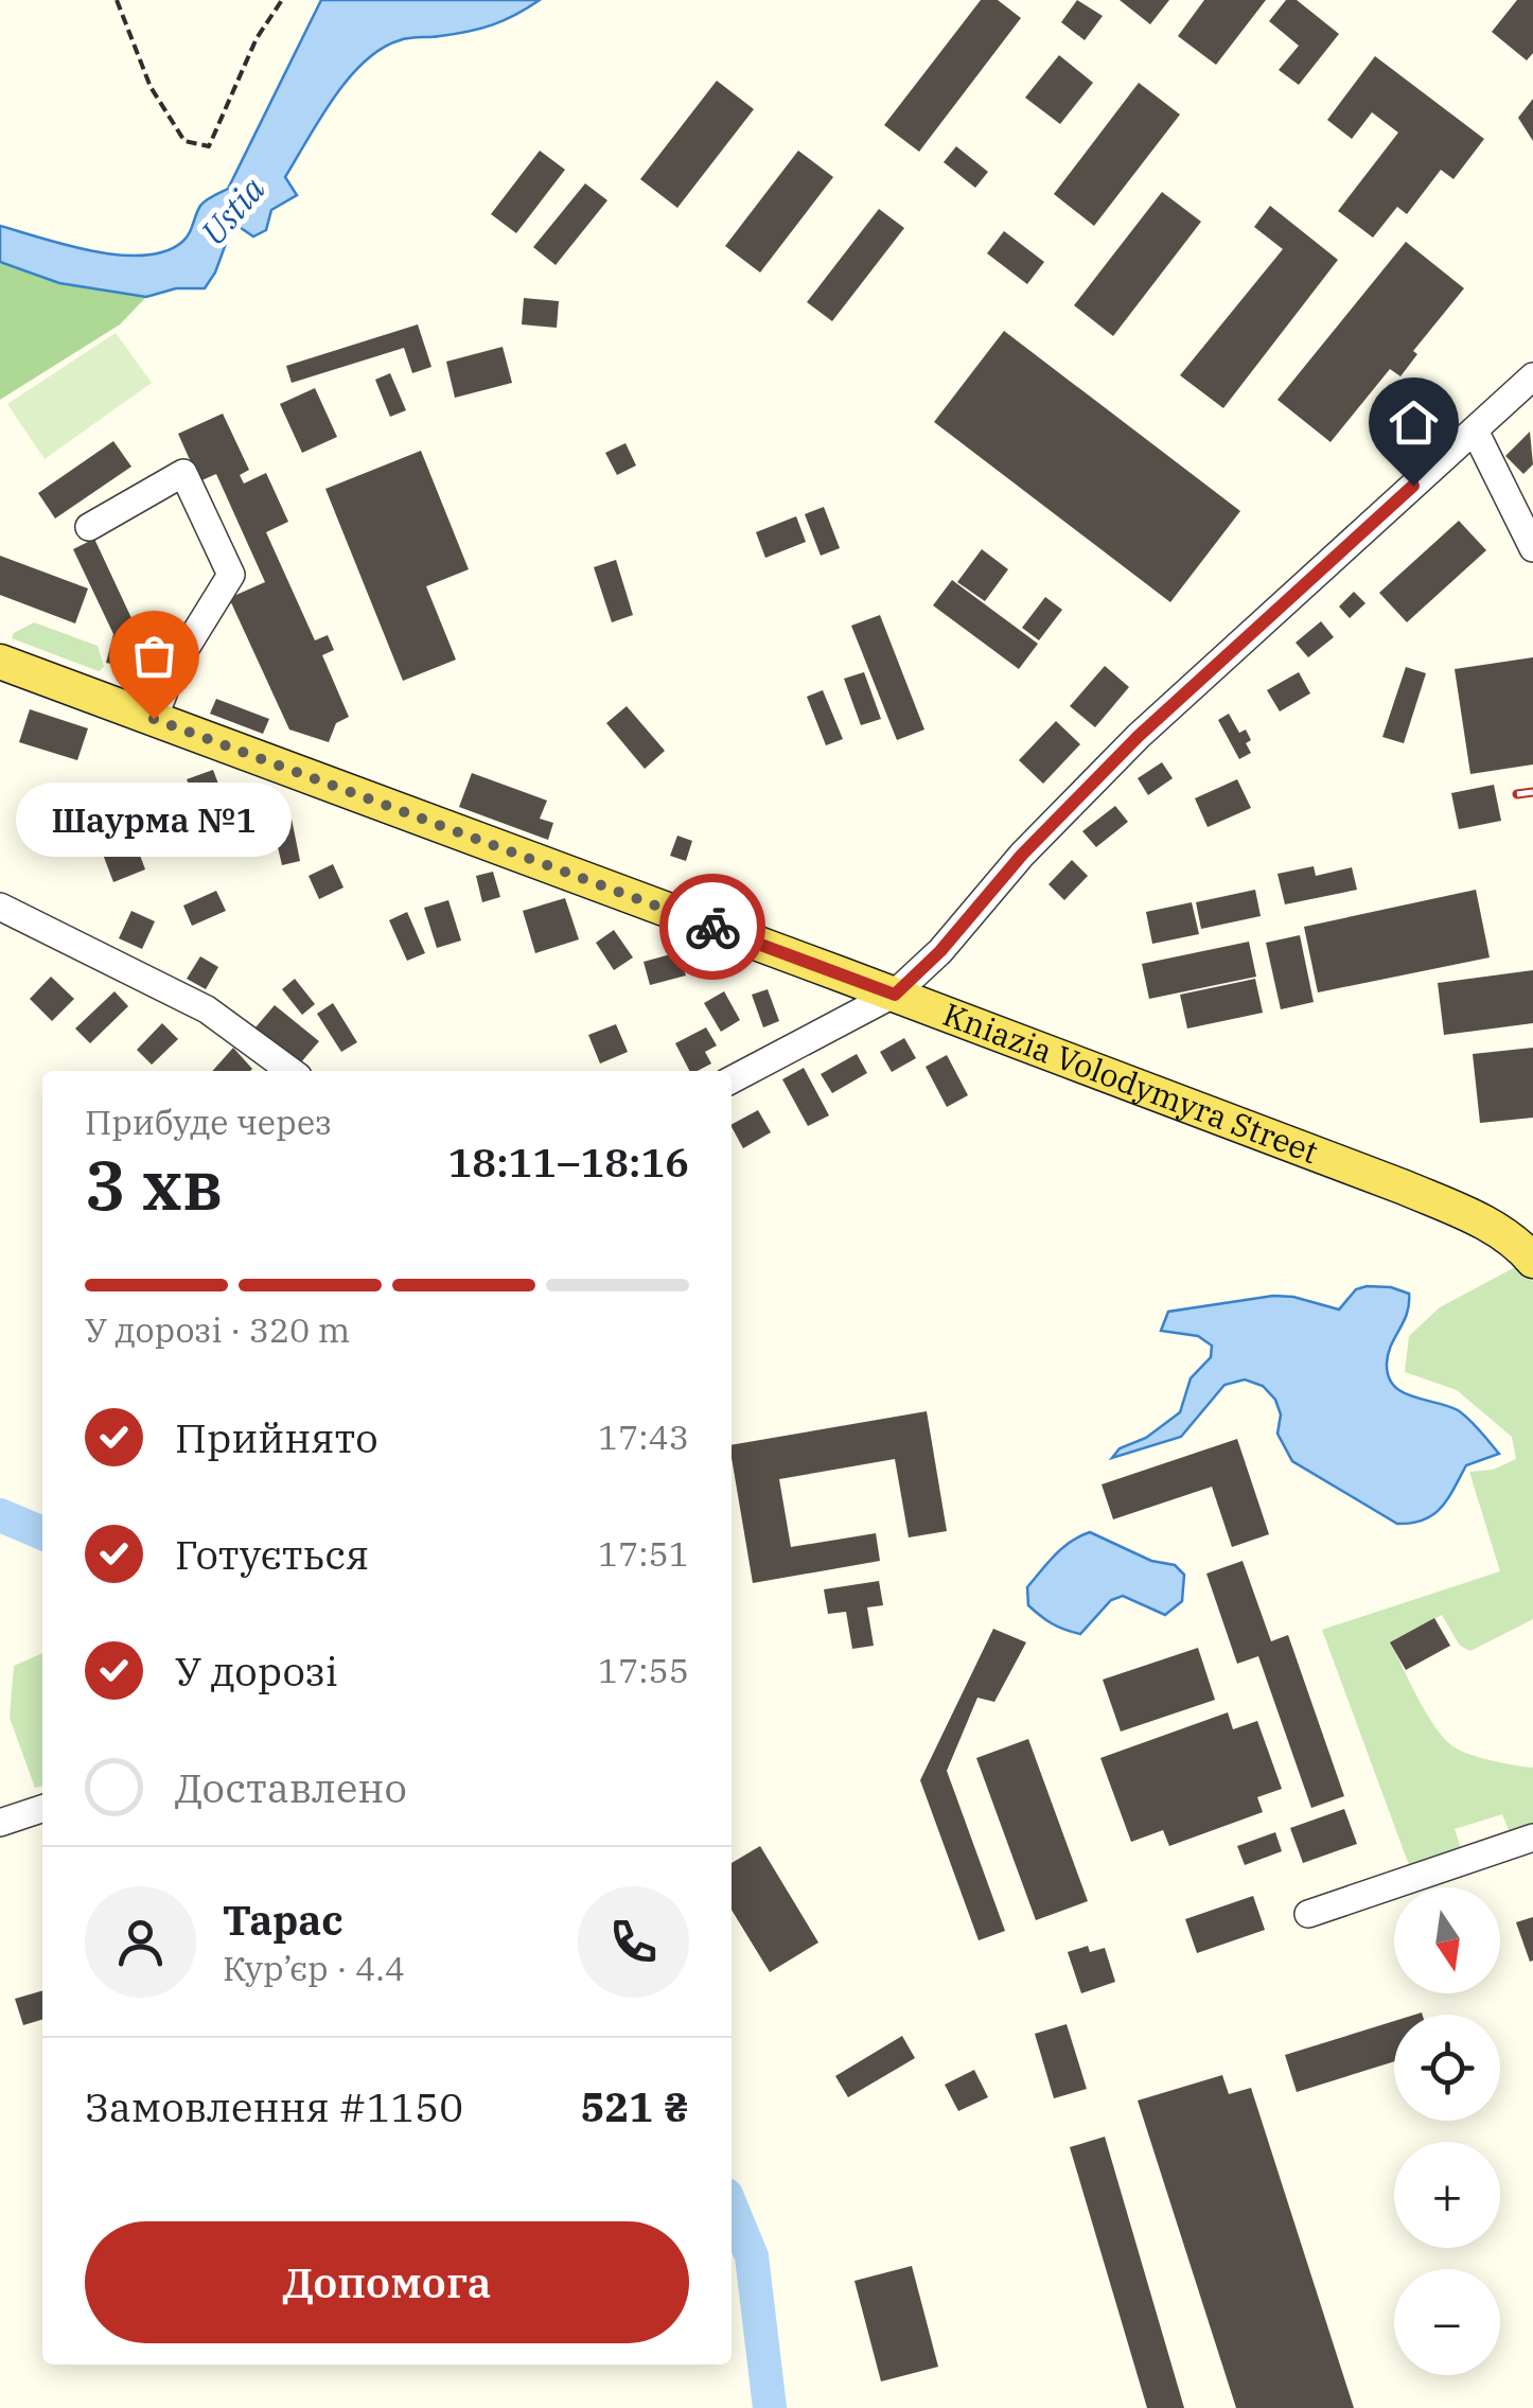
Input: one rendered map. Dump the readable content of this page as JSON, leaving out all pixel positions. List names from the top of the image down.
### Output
{
  "streets": {
    "main road": ["Kniazia Volodymyra Street"]
  },
  "water": ["Ustia"],
  "places": ["Шаурма №1"],
  "north": "bottom",
  "page": {
    "bubble": "Шаурма №1",
    "heading": ["3 хв", "Прибуде через", "18:11–18:16"],
    "panel": [
      "Тарас",
      "Кур’єр · 4.4",
      "Замовлення #1150",
      "521 ₴"
    ],
    "bar": "У дорозі · 320 m",
    "list": [
      ["Прийнято", "17:43"],
      ["Готується", "17:51"],
      ["У дорозі", "17:55"],
      "Доставлено"
    ],
    "map_buttons": ["+", "−"],
    "buttons": "Допомога"
  }
}
